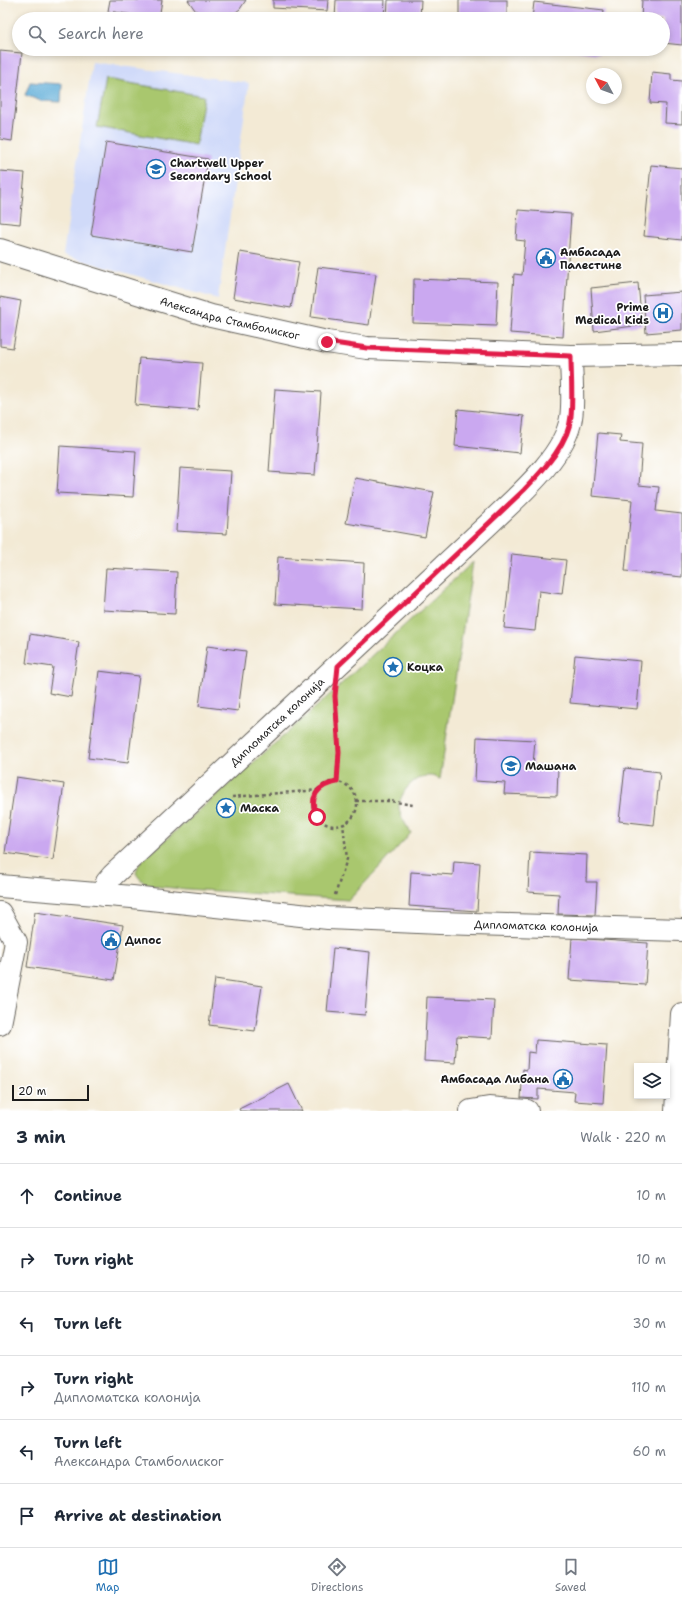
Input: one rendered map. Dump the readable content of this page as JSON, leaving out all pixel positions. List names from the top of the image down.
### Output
{
  "streets": {
    "street": ["Александра Стамболиског", "Дипломатска колонија"]
  },
  "crossings": [
    ["Александра Стамболиског", "Дипломатска колонија"]
  ],
  "places": {
    "school or university": ["Chartwell Upper Secondary School", "Машана"],
    "public building": ["Амбасада Палестине", "Дипос", "Амбасада Либана"],
    "hospital": ["Prime Medical Kids"],
    "place": ["Коцка", "Маска"]
  },
  "scale_bar": "20 m",
  "north": "top left",
  "page": {
    "search": "Search here",
    "scale": "20 m",
    "heading": ["3 min", "Walk · 220 m"],
    "list": [
      ["Continue", "10 m"],
      ["Turn right", "10 m"],
      ["Turn left", "30 m"],
      ["Turn right", "Дипломатска колонија", "110 m"],
      ["Turn left", "Александра Стамболиског", "60 m"],
      "Arrive at destination"
    ],
    "nav": ["Map", "Directions", "Saved"]
  }
}
